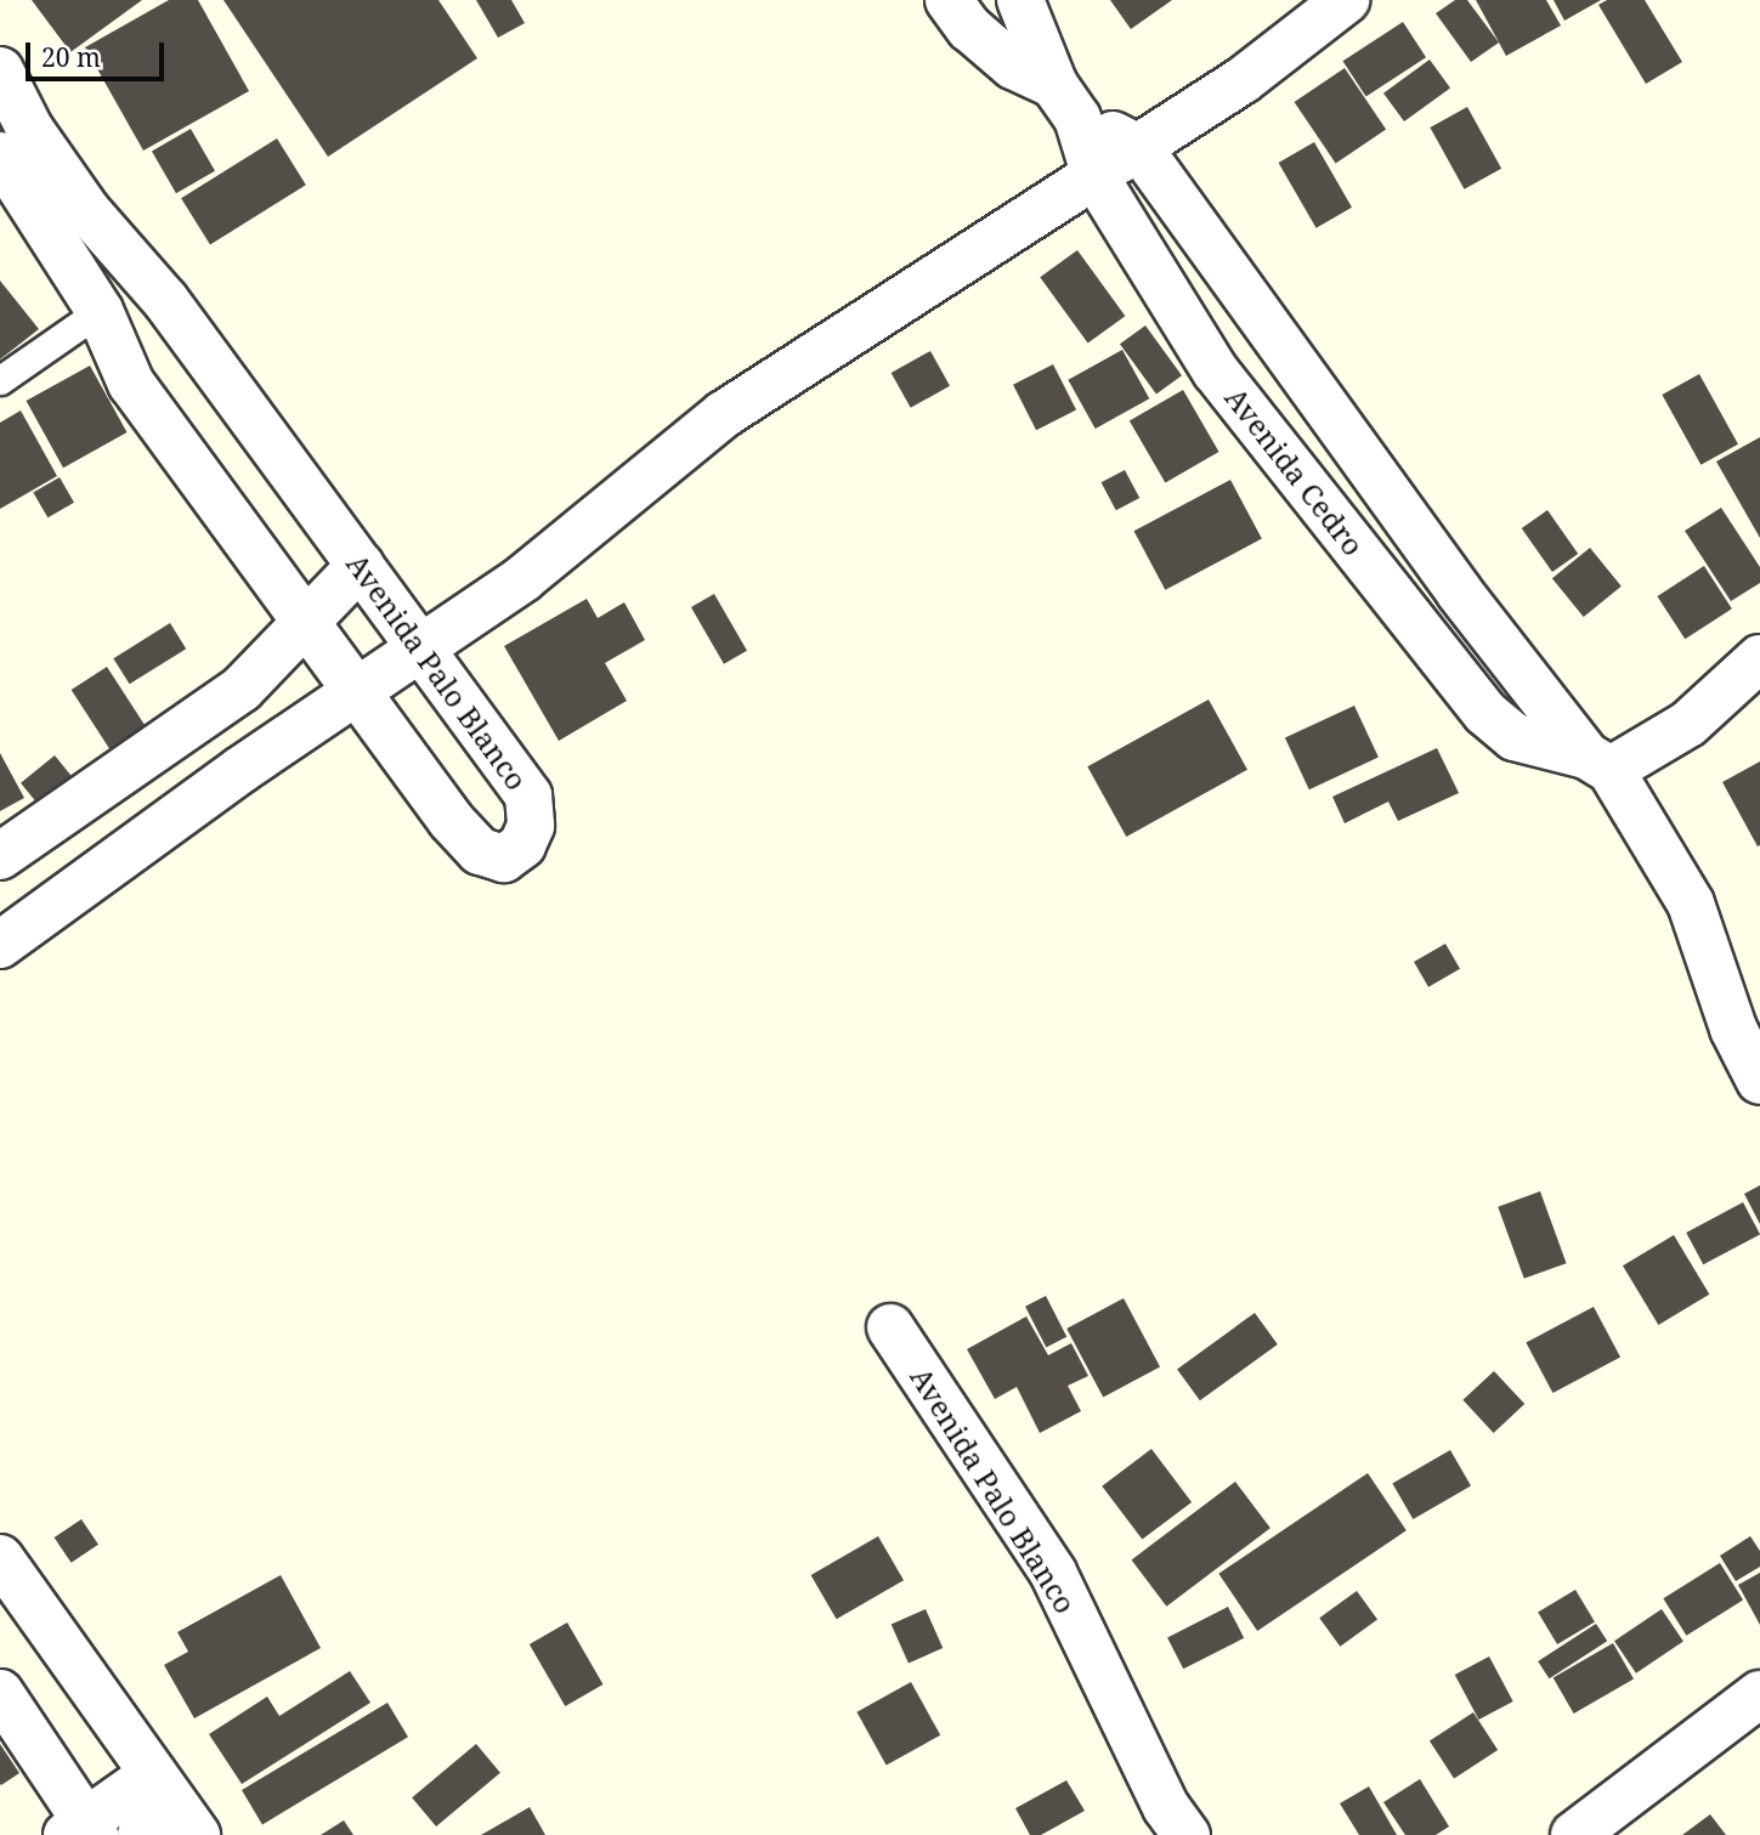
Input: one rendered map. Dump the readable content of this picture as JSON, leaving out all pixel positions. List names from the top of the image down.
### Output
{
  "streets": {
    "street": ["Avenida Cedro", "Avenida Palo Blanco"]
  },
  "scale_bar": "20 m"
}
